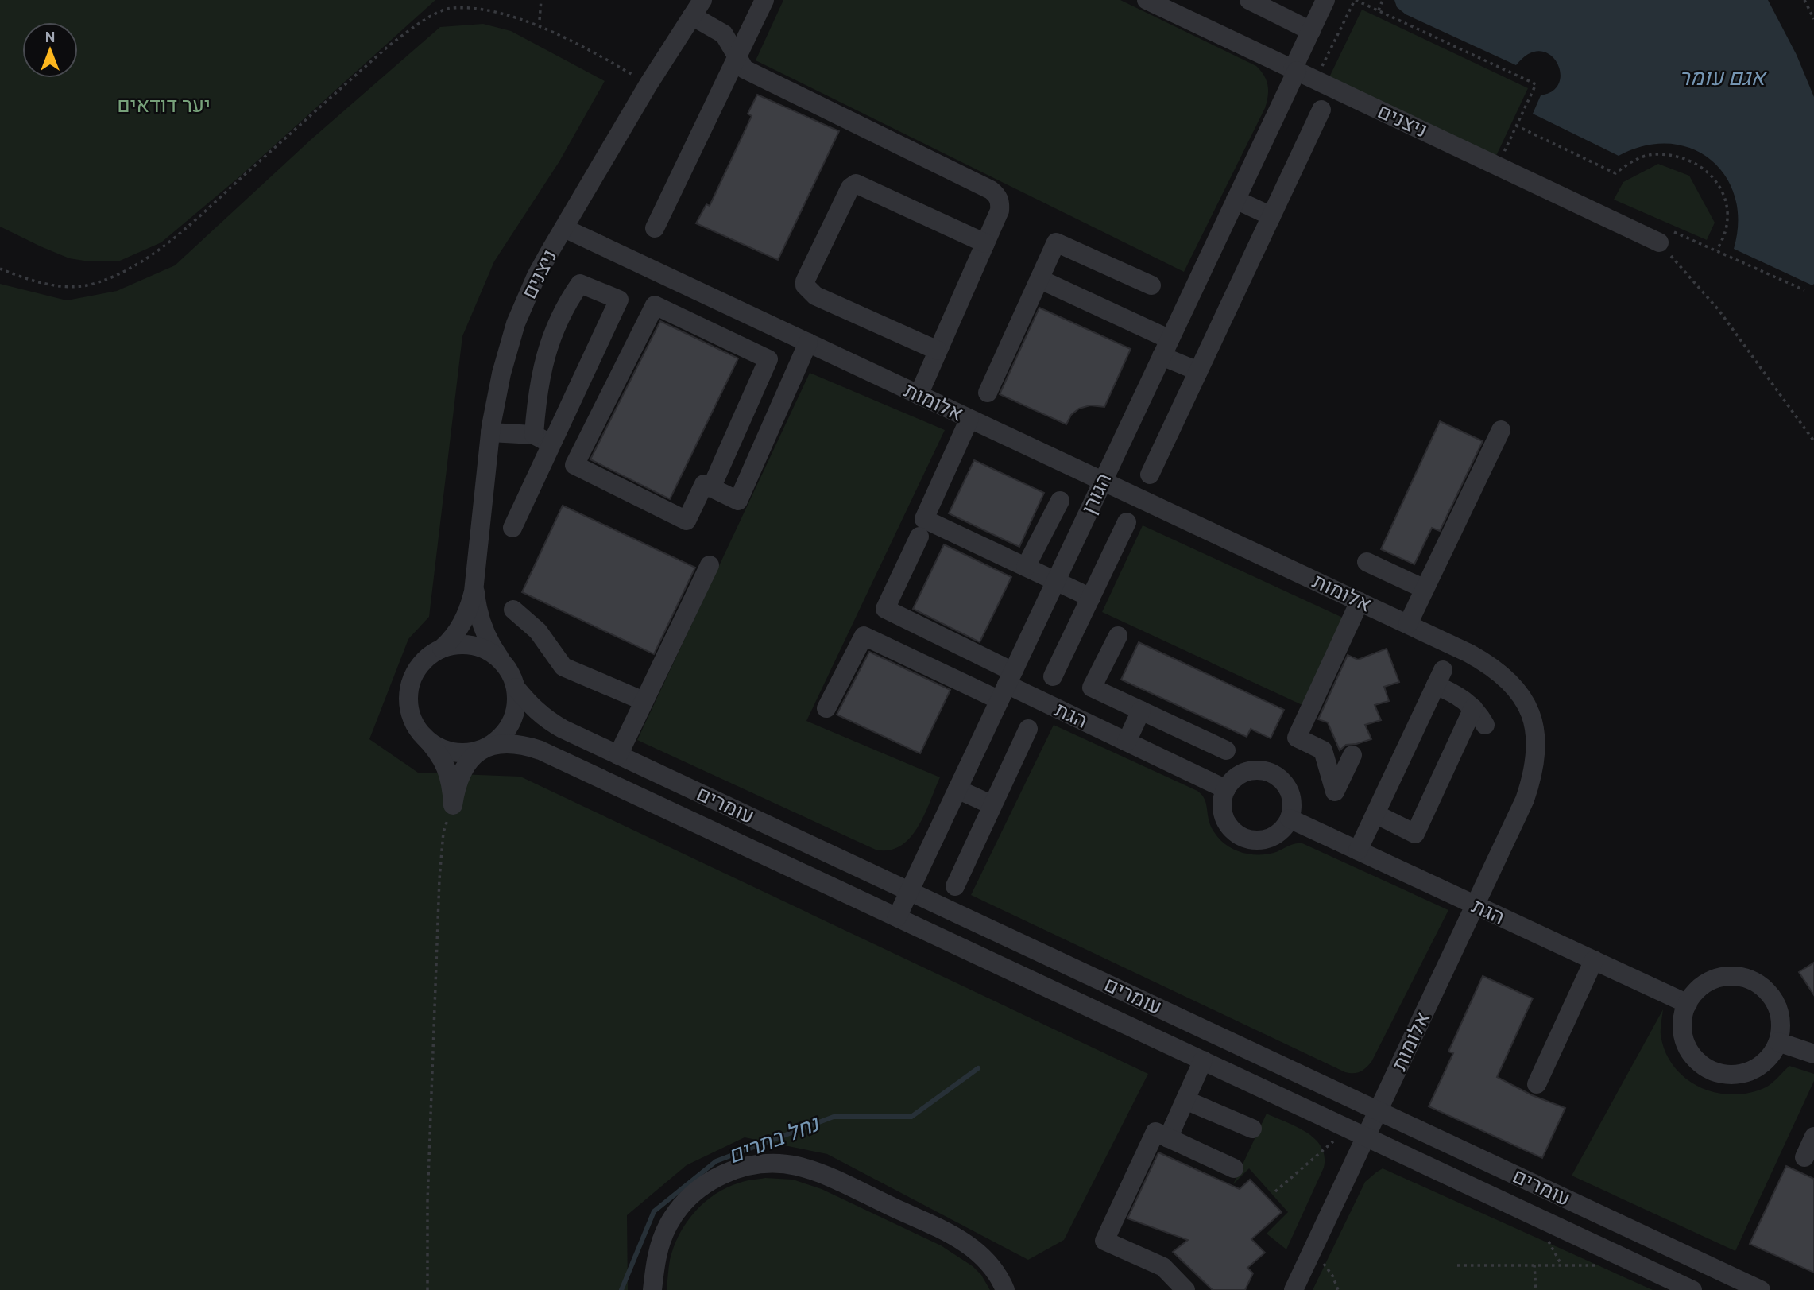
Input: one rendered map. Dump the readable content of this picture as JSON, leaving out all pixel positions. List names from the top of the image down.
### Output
{
  "streets": {
    "street": [
      "ניצנים",
      "אלומות",
      "הגורן",
      "הגת",
      "עומרים"
    ]
  },
  "crossings": [
    ["ניצנים", "אלומות"],
    ["ניצנים", "הגורן"],
    ["ניצנים", "עומרים"],
    ["אלומות", "הגורן"],
    ["אלומות", "הגת"],
    ["אלומות", "עומרים"],
    ["הגורן", "הגת"],
    ["הגורן", "עומרים"]
  ],
  "water": ["אגם עומר", "נחל בתרים"],
  "parks": ["יער דודאים"],
  "north": "top"
}
